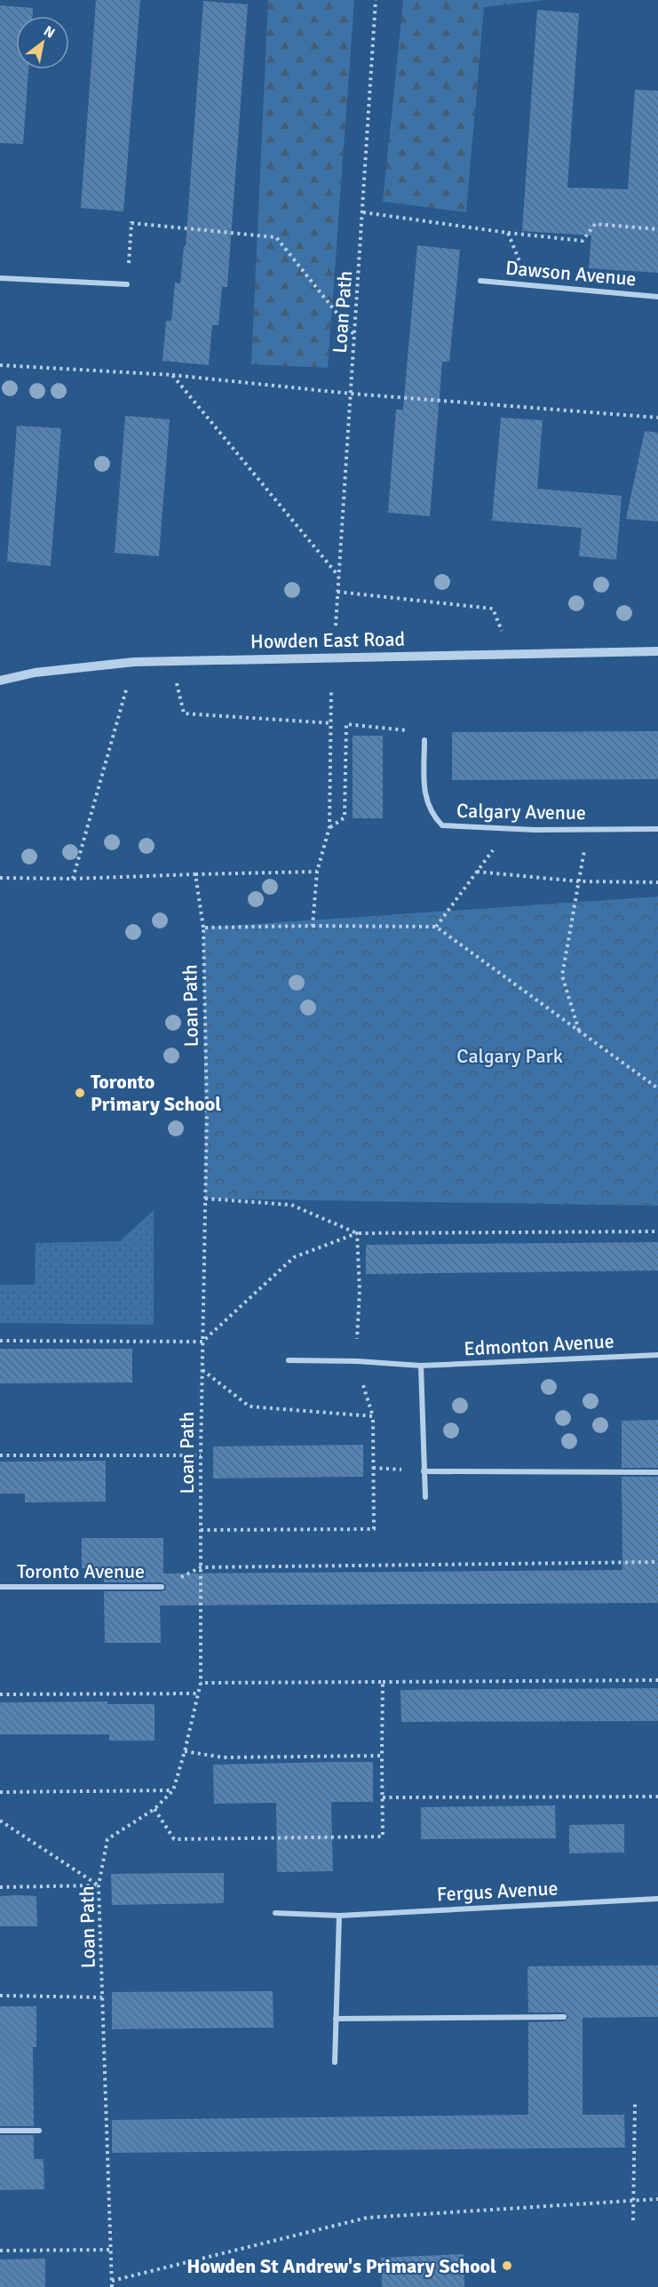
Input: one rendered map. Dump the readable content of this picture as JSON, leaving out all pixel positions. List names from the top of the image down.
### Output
{
  "streets": {
    "street": [
      "Dawson Avenue",
      "Howden East Road",
      "Calgary Avenue",
      "Edmonton Avenue",
      "Toronto Avenue",
      "Fergus Avenue"
    ],
    "path": ["Loan Path"]
  },
  "parks": ["Calgary Park"],
  "places": ["Toronto Primary School", "Howden St Andrew's Primary School"],
  "north": "top right"
}
